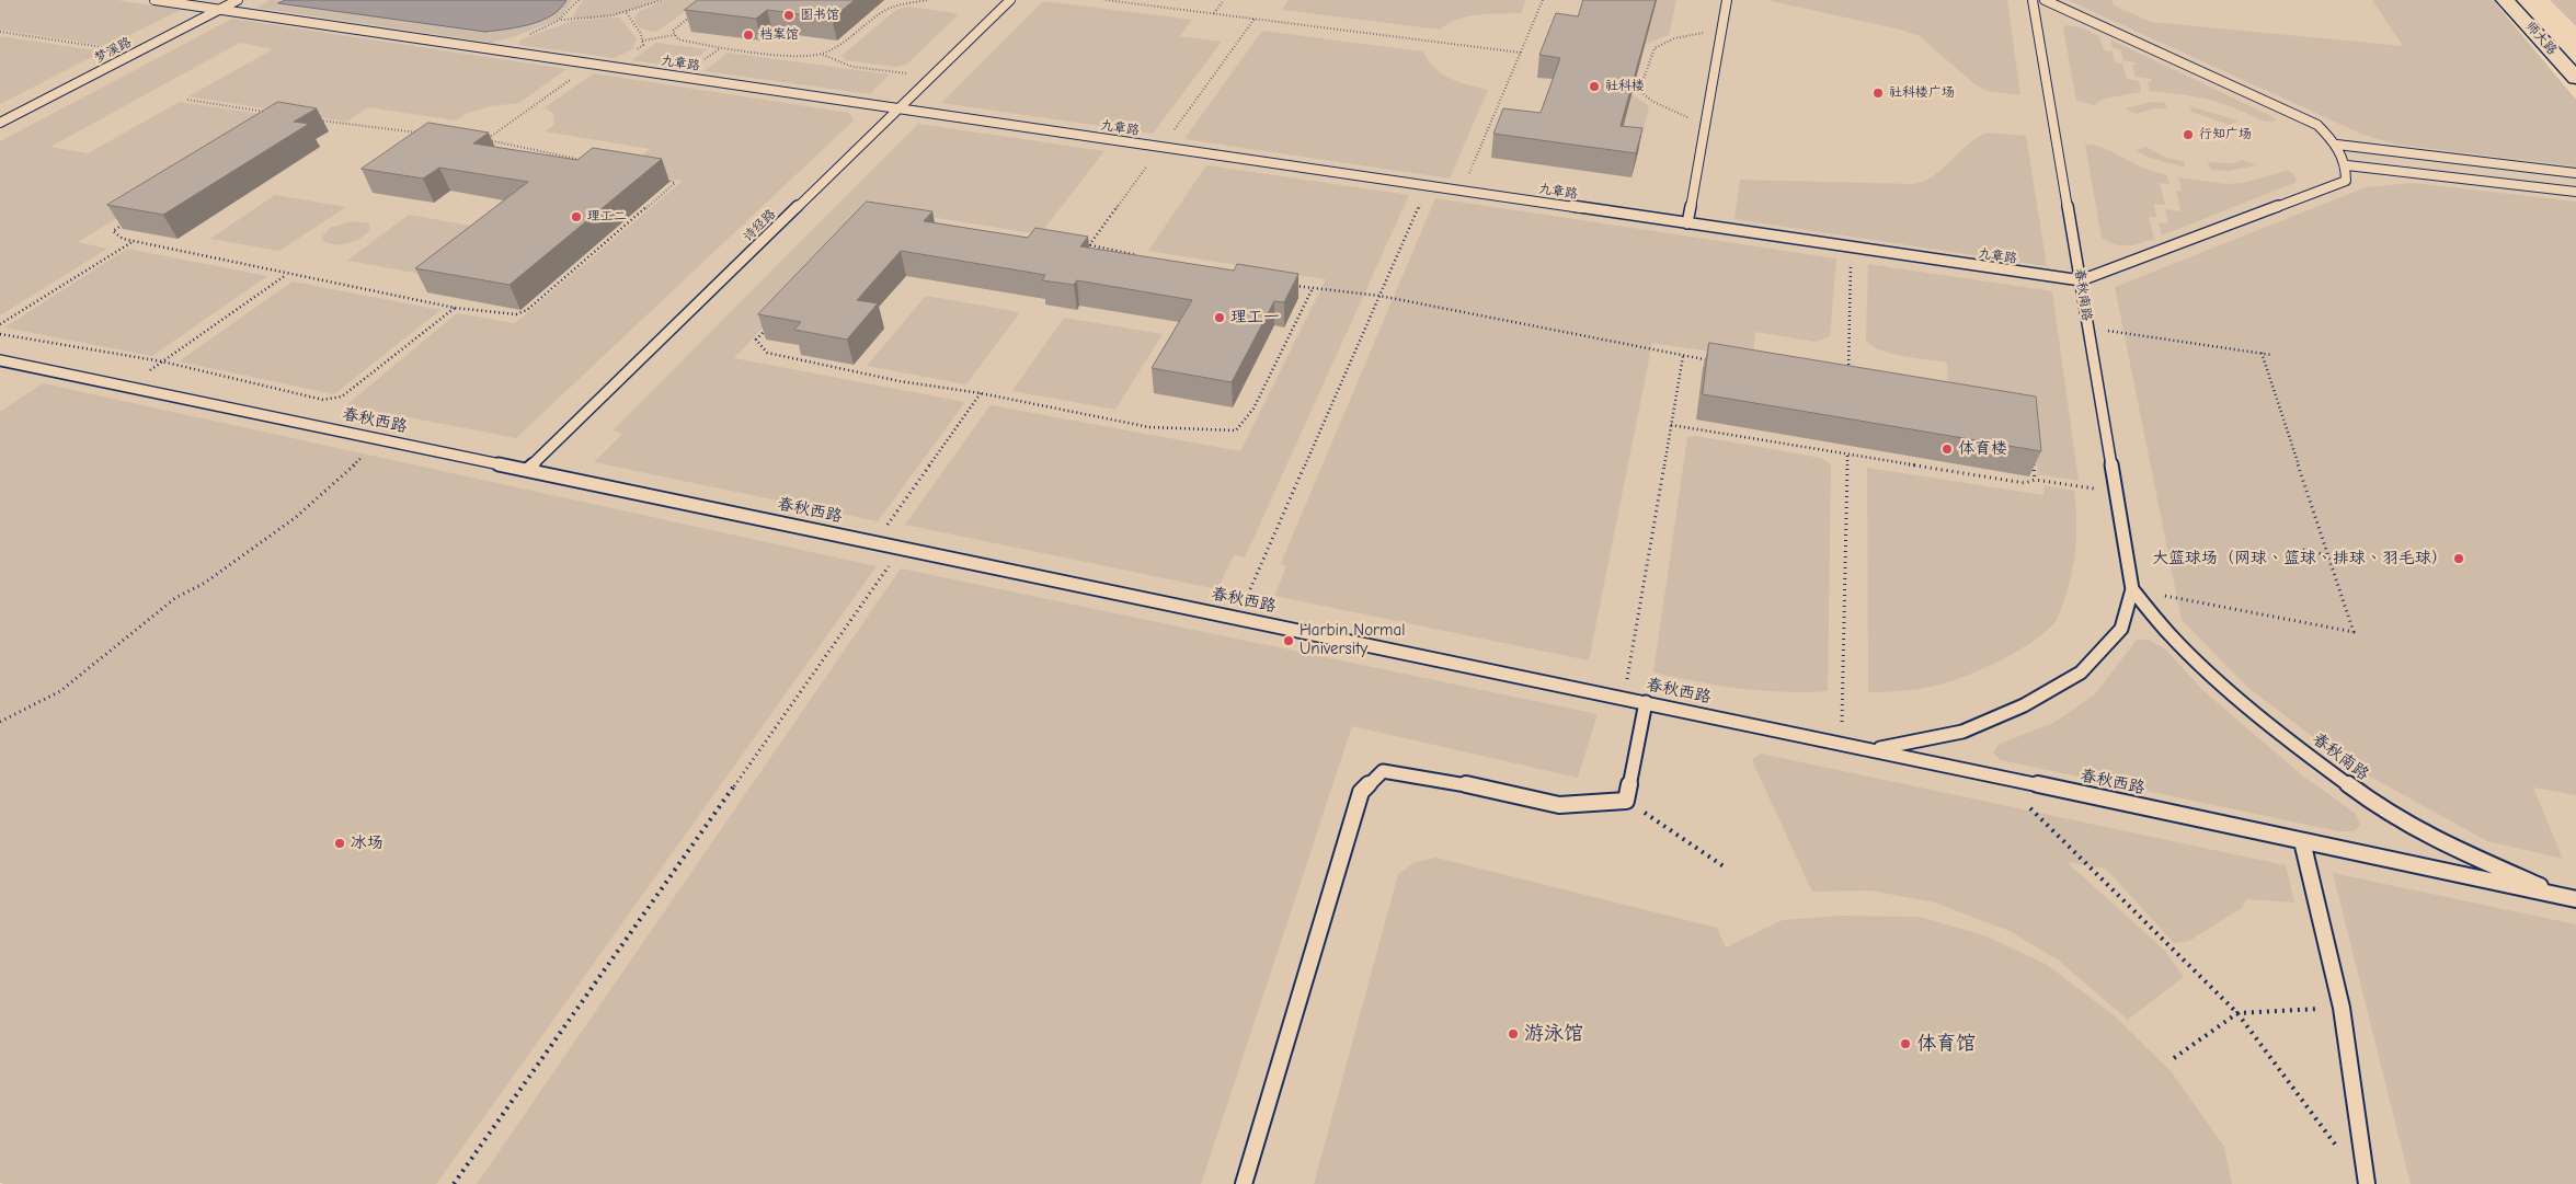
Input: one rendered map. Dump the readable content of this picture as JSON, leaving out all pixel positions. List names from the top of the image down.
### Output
{
  "streets": {
    "street": ["师大路"],
    "lane": [
      "梦溪路",
      "九章路",
      "诗经路",
      "春秋南路",
      "春秋西路"
    ]
  },
  "crossings": [
    ["梦溪路", "九章路"],
    ["九章路", "诗经路"],
    ["九章路", "春秋南路"],
    ["诗经路", "春秋西路"],
    ["春秋南路", "春秋西路"]
  ],
  "places": [
    "图书馆",
    "档案馆",
    "社科楼",
    "社科楼广场",
    "行知广场",
    "理工二",
    "理工一",
    "体育楼",
    "大篮球场（网球、篮球、排球、羽毛球）",
    "Harbin Normal University",
    "冰场",
    "游泳馆",
    "体育馆"
  ]
}
